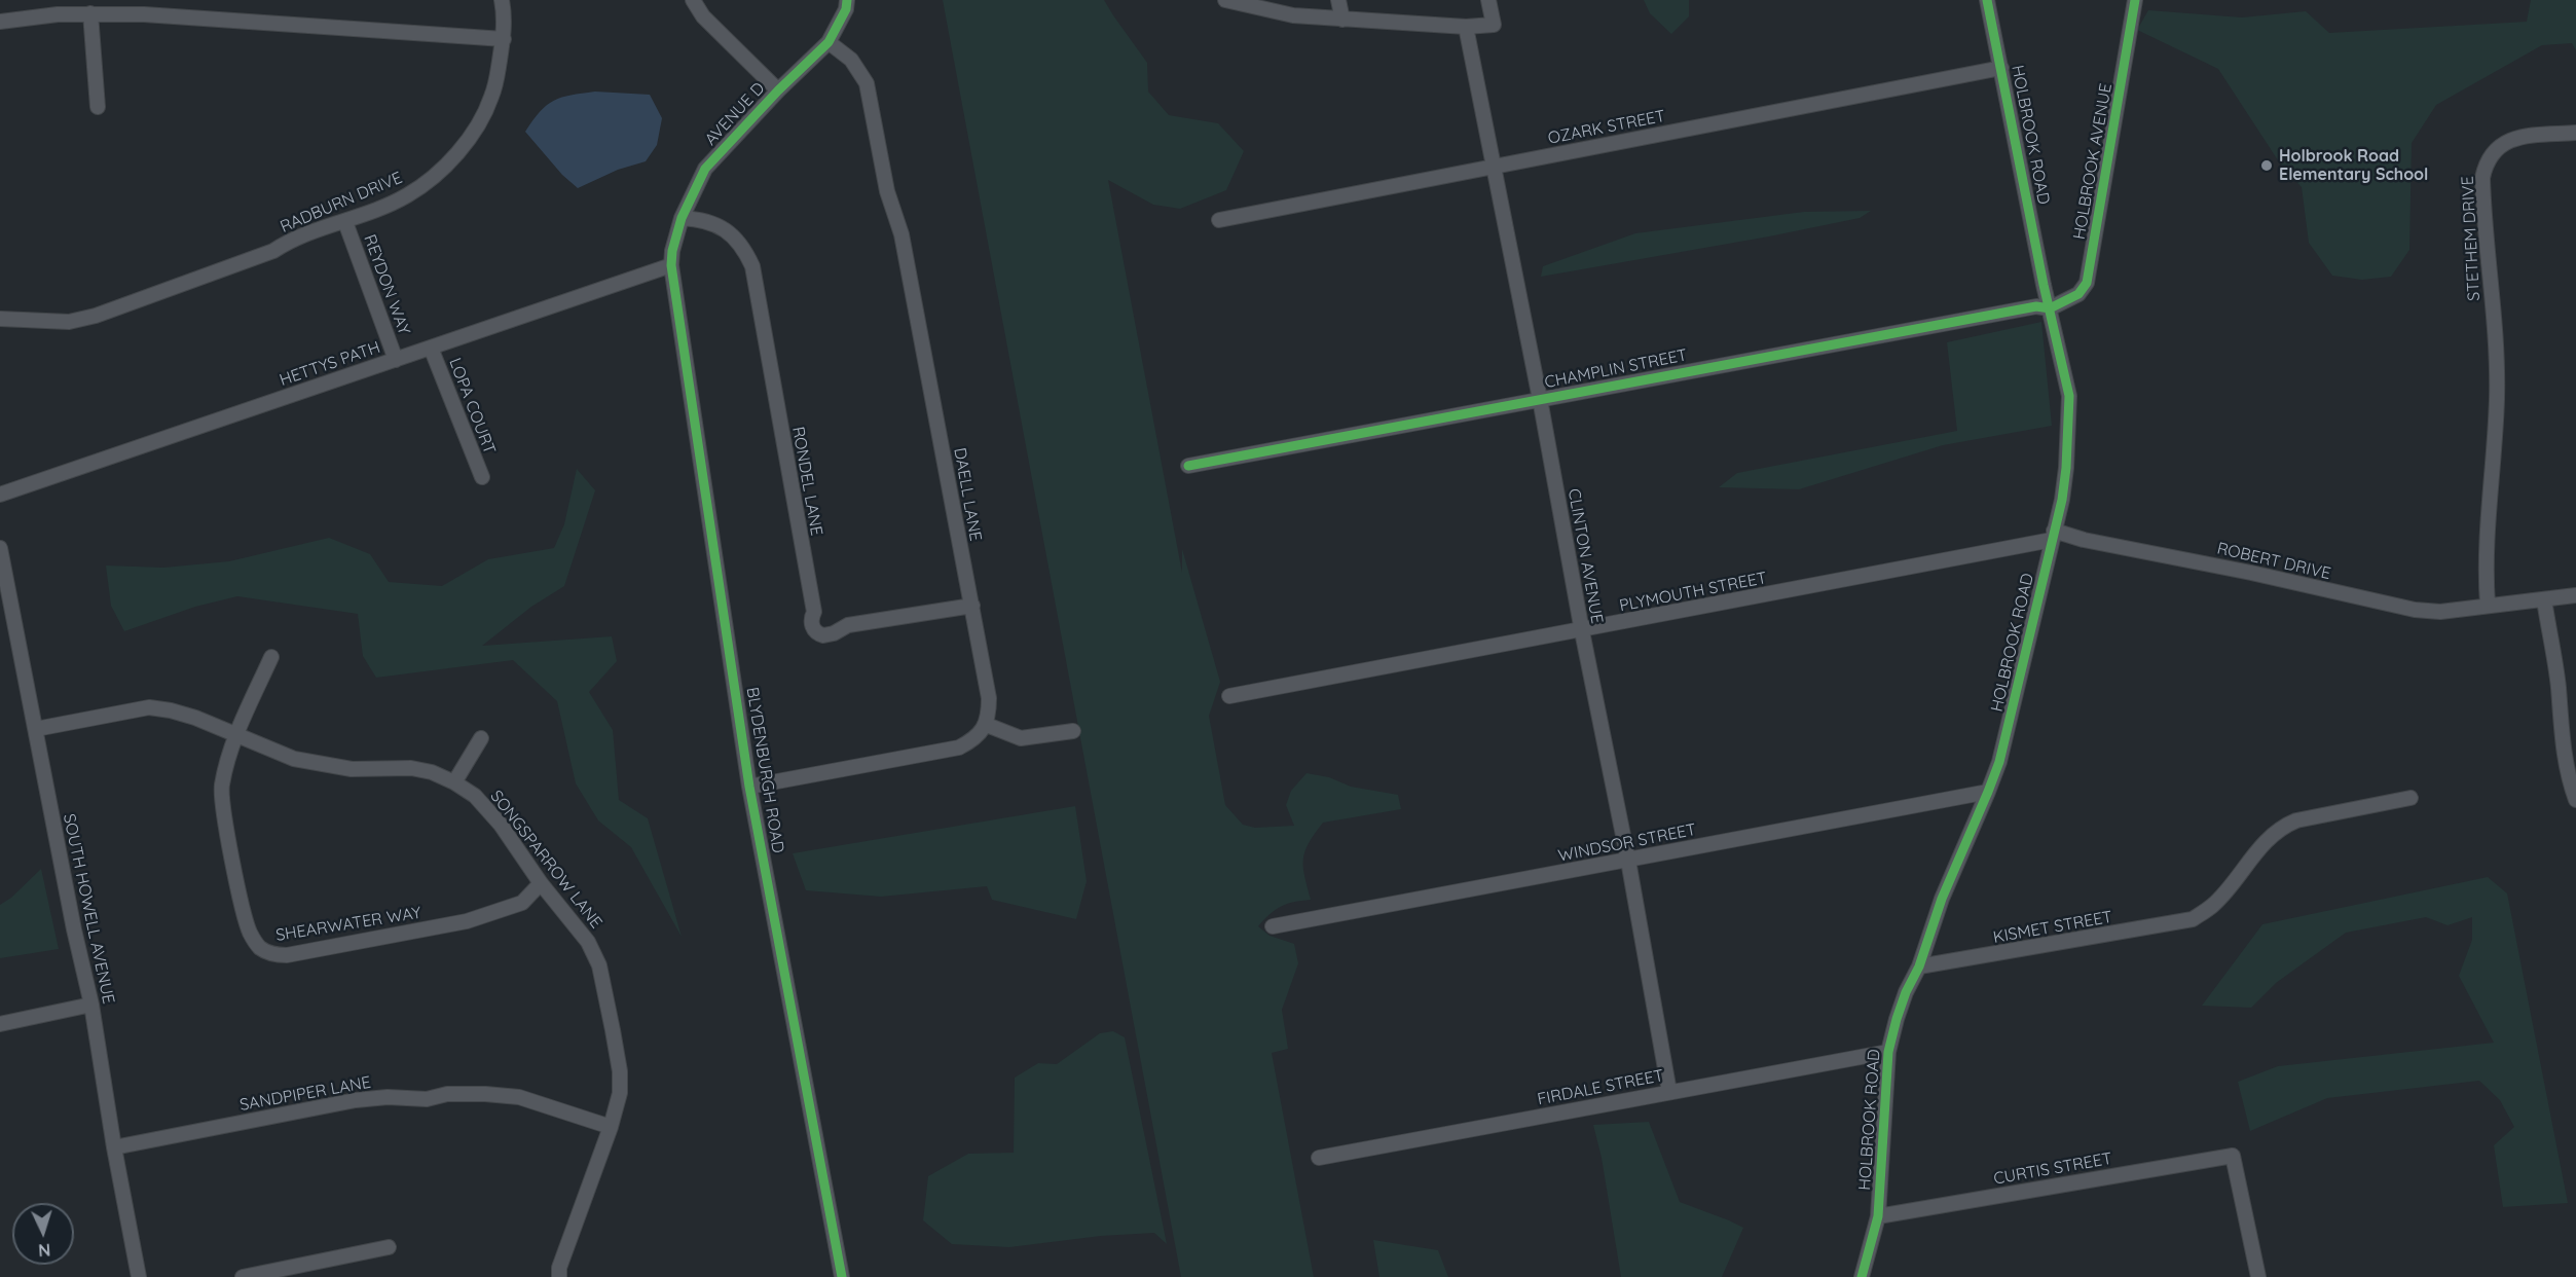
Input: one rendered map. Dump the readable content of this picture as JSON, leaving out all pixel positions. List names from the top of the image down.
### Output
{
  "streets": {
    "street": [
      "AVENUE D",
      "OZARK STREET",
      "HOLBROOK ROAD",
      "HOLBROOK AVENUE",
      "RADBURN DRIVE",
      "STETHEM DRIVE",
      "REYDON WAY",
      "HETTYS PATH",
      "CHAMPLIN STREET",
      "LOPA COURT",
      "RONDEL LANE",
      "DAELL LANE",
      "CLINTON AVENUE",
      "ROBERT DRIVE",
      "PLYMOUTH STREET",
      "BLYDENBURGH ROAD",
      "WINDSOR STREET",
      "SONGSPARROW LANE",
      "SOUTH HOWELL AVENUE",
      "SHEARWATER WAY",
      "KISMET STREET",
      "FIRDALE STREET",
      "SANDPIPER LANE",
      "CURTIS STREET"
    ]
  },
  "crossings": [
    ["AVENUE D", "HETTYS PATH"],
    ["AVENUE D", "RONDEL LANE"],
    ["AVENUE D", "DAELL LANE"],
    ["AVENUE D", "BLYDENBURGH ROAD"],
    ["OZARK STREET", "HOLBROOK ROAD"],
    ["OZARK STREET", "CLINTON AVENUE"],
    ["HOLBROOK ROAD", "HOLBROOK AVENUE"],
    ["HOLBROOK ROAD", "CHAMPLIN STREET"],
    ["HOLBROOK ROAD", "ROBERT DRIVE"],
    ["HOLBROOK ROAD", "PLYMOUTH STREET"],
    ["HOLBROOK ROAD", "WINDSOR STREET"],
    ["HOLBROOK ROAD", "KISMET STREET"],
    ["HOLBROOK ROAD", "FIRDALE STREET"],
    ["HOLBROOK ROAD", "CURTIS STREET"],
    ["HOLBROOK AVENUE", "CHAMPLIN STREET"],
    ["RADBURN DRIVE", "REYDON WAY"],
    ["STETHEM DRIVE", "ROBERT DRIVE"],
    ["REYDON WAY", "HETTYS PATH"],
    ["HETTYS PATH", "LOPA COURT"],
    ["HETTYS PATH", "BLYDENBURGH ROAD"],
    ["CHAMPLIN STREET", "CLINTON AVENUE"],
    ["RONDEL LANE", "DAELL LANE"],
    ["CLINTON AVENUE", "PLYMOUTH STREET"],
    ["CLINTON AVENUE", "WINDSOR STREET"],
    ["CLINTON AVENUE", "FIRDALE STREET"],
    ["ROBERT DRIVE", "PLYMOUTH STREET"],
    ["SONGSPARROW LANE", "SOUTH HOWELL AVENUE"],
    ["SONGSPARROW LANE", "SHEARWATER WAY"],
    ["SONGSPARROW LANE", "SANDPIPER LANE"],
    ["SOUTH HOWELL AVENUE", "SANDPIPER LANE"]
  ],
  "places": ["Holbrook Road Elementary School"],
  "north": "bottom"
}
